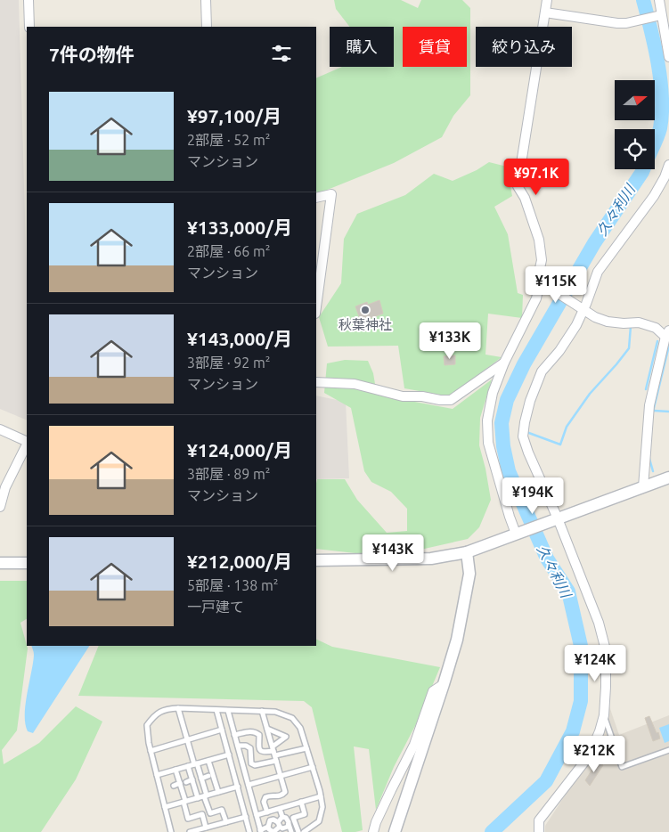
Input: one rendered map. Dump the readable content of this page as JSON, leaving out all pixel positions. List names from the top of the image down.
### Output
{
  "water": ["久々利川"],
  "places": ["秋葉神社"],
  "north": "right",
  "page": {
    "chip": ["購入", "賃貸", "絞り込み"],
    "heading": "7件の物件",
    "list": [
      {
        "name": "¥97,100/月",
        "note": "2部屋 · 52 m² · マンション"
      },
      {
        "name": "¥133,000/月",
        "note": "2部屋 · 66 m² · マンション"
      },
      {
        "name": "¥143,000/月",
        "note": "3部屋 · 92 m² · マンション"
      },
      {
        "name": "¥124,000/月",
        "note": "3部屋 · 89 m² · マンション"
      },
      {
        "name": "¥212,000/月",
        "note": "5部屋 · 138 m² · 一戸建て"
      }
    ],
    "price": [
      "¥97.1K",
      "¥115K",
      "¥133K",
      "¥194K",
      "¥143K",
      "¥124K",
      "¥212K"
    ]
  }
}
